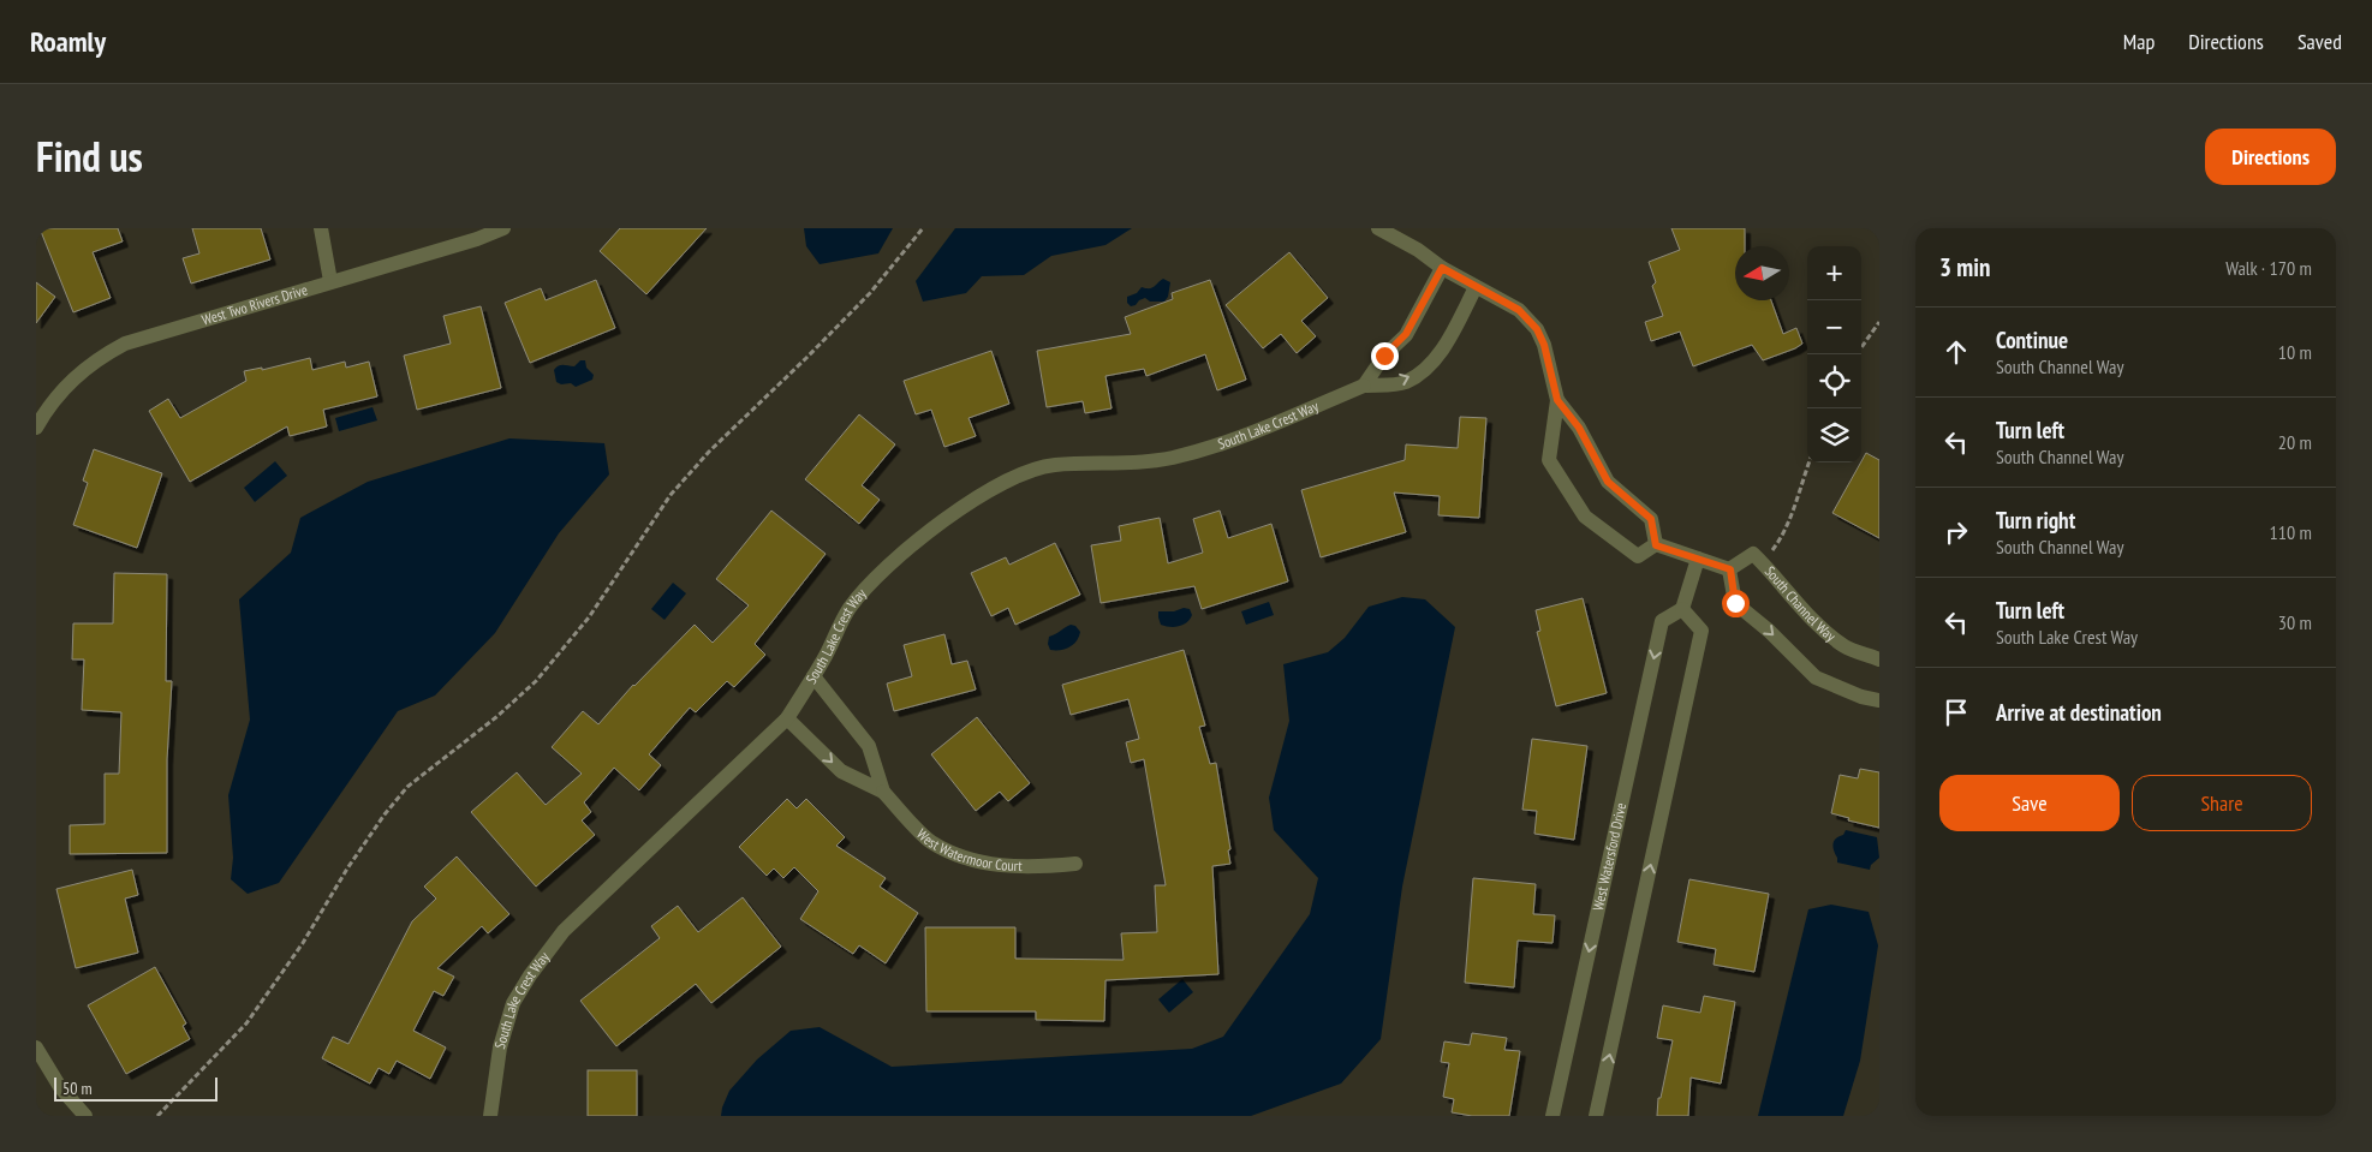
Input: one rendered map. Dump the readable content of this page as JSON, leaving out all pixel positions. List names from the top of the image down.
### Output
{
  "streets": {
    "street": [
      "West Two Rivers Drive",
      "South Lake Crest Way",
      "South Channel Way",
      "West Watermoor Court",
      "West Watersford Drive"
    ]
  },
  "crossings": [
    ["South Lake Crest Way", "West Watermoor Court"]
  ],
  "scale_bar": "50 m",
  "north": "left",
  "page": {
    "header": "Roamly",
    "nav": ["Map", "Directions", "Saved"],
    "title": "Find us",
    "buttons": [
      "Directions",
      ["Save", "Share"]
    ],
    "heading": ["3 min", "Walk · 170 m"],
    "map_buttons": ["+", "−"],
    "list": [
      ["Continue", "South Channel Way", "10 m"],
      ["Turn left", "South Channel Way", "20 m"],
      ["Turn right", "South Channel Way", "110 m"],
      ["Turn left", "South Lake Crest Way", "30 m"],
      "Arrive at destination"
    ],
    "scale": "50 m"
  }
}
